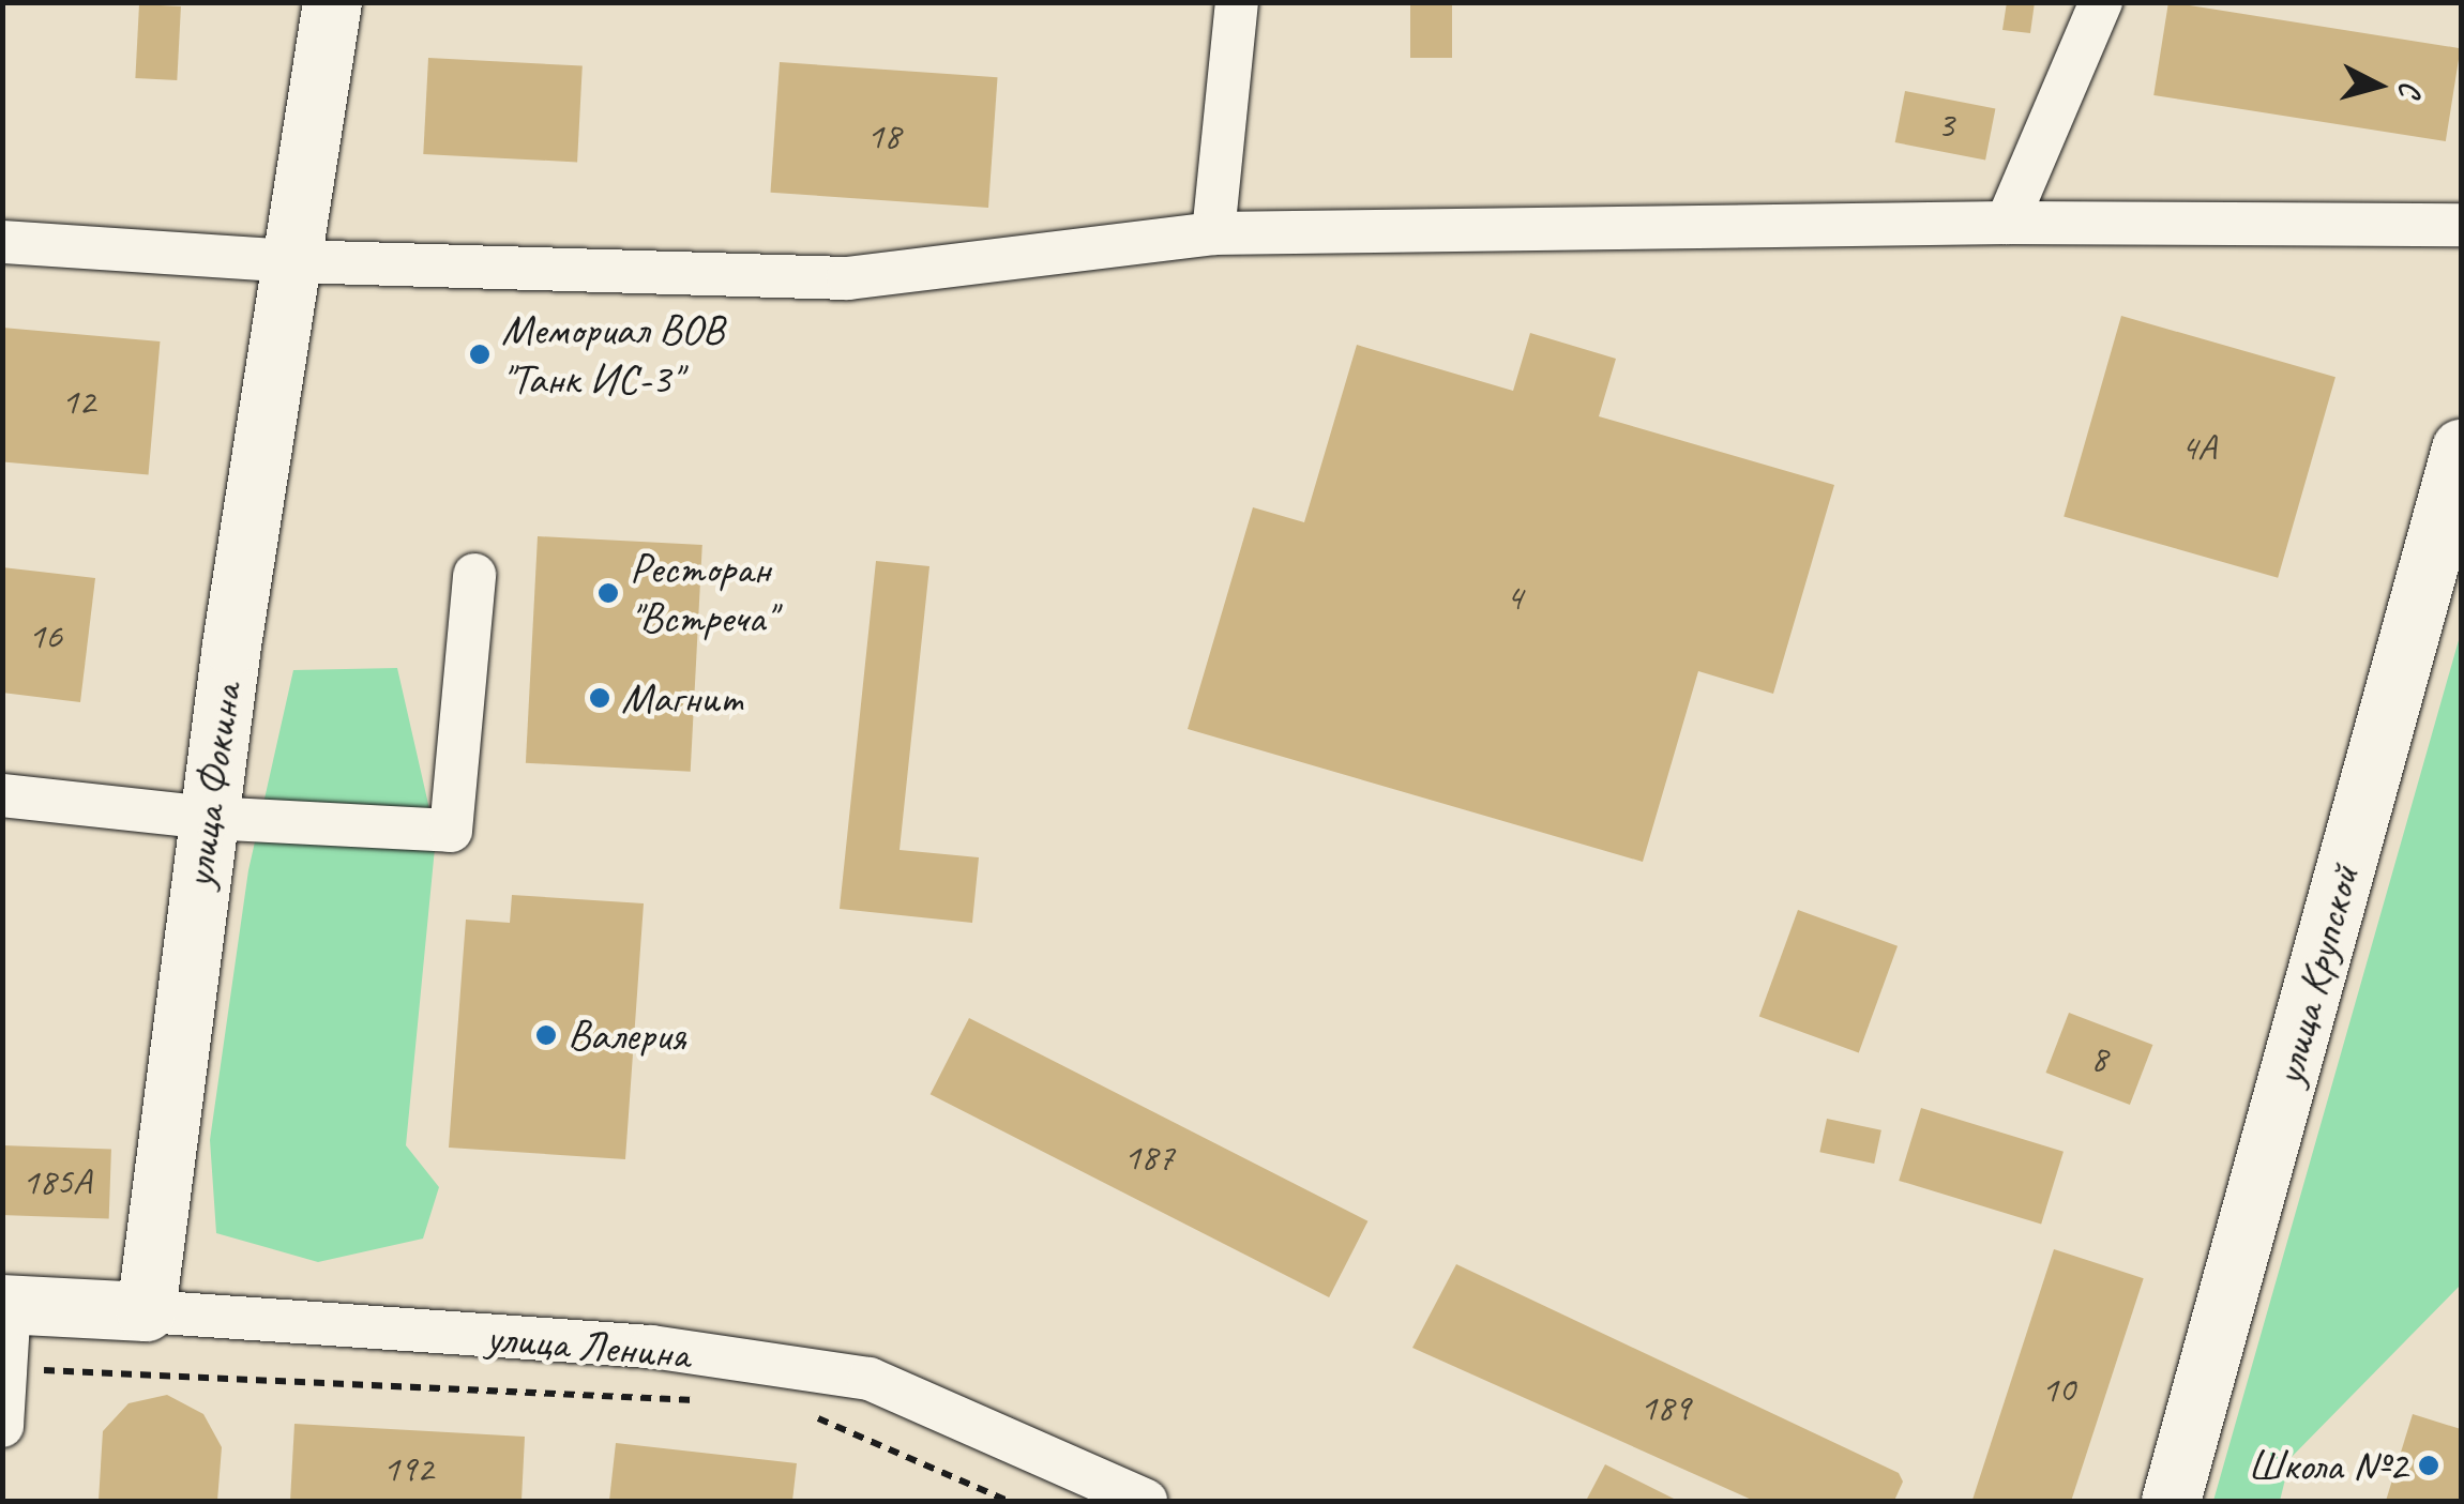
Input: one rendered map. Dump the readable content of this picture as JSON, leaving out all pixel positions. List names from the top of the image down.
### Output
{
  "streets": {
    "main road": ["улица Фокина", "улица Крупской", "улица Ленина"]
  },
  "crossings": [
    ["улица Фокина", "улица Ленина"]
  ],
  "places": [
    "Мемориал ВОВ \"Танк ИС-3\"",
    "Ресторан \"Встреча\"",
    "Магнит",
    "Валерия",
    "Школа №2"
  ],
  "house_numbers": [
    "3",
    "18",
    "12",
    "4А",
    "4",
    "16",
    "8",
    "187",
    "185А",
    "10",
    "189",
    "192"
  ],
  "north": "right"
}
